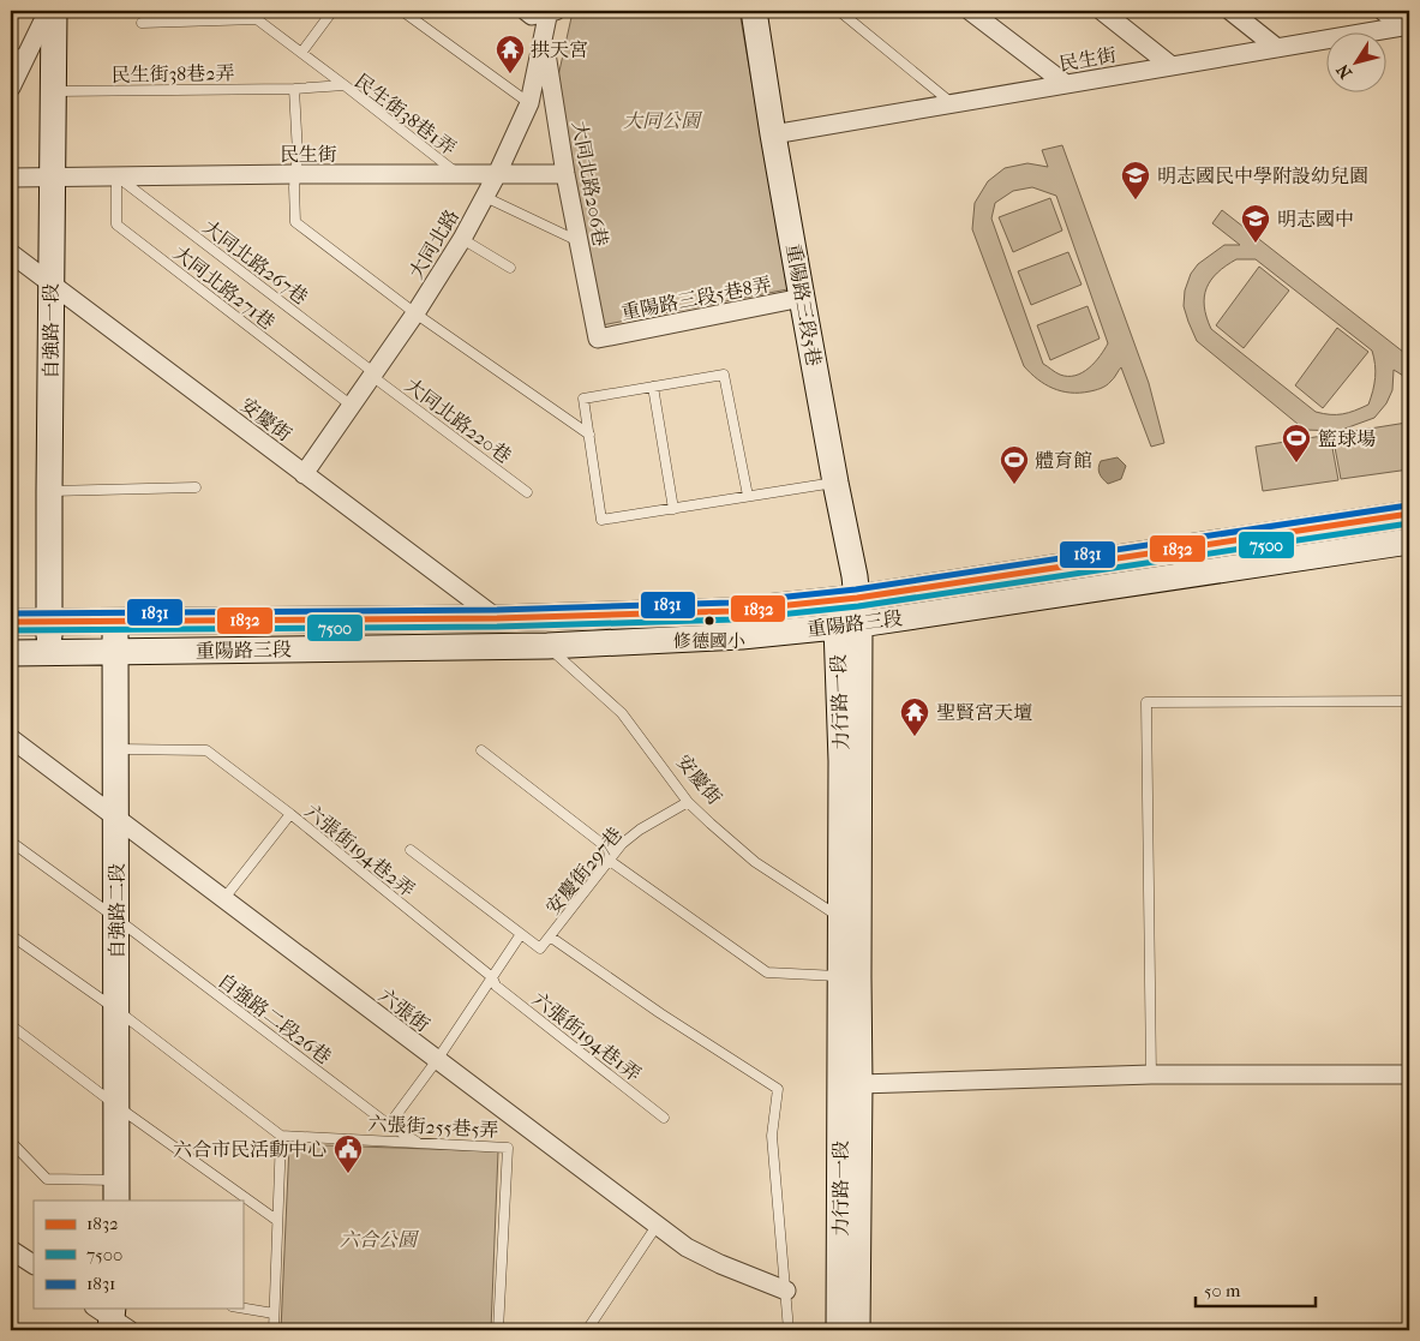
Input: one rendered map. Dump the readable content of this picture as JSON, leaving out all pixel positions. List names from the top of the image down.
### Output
{
  "streets": {
    "street": [
      "民生街",
      "大同北路206巷",
      "大同北路",
      "重陽路三段5巷8弄",
      "重陽路三段5巷",
      "自強路一段",
      "安慶街",
      "重陽路三段",
      "力行路一段",
      "自強路二段",
      "六張街"
    ],
    "lane": [
      "民生街38巷2弄",
      "民生街38巷1弄",
      "大同北路267巷",
      "大同北路271巷",
      "大同北路220巷",
      "六張街194巷2弄",
      "安慶街297巷",
      "自強路二段26巷",
      "六張街194巷1弄",
      "六張街255巷5弄"
    ]
  },
  "crossings": [
    ["民生街", "民生街38巷1弄"],
    ["民生街", "大同北路206巷"],
    ["民生街", "大同北路"],
    ["民生街", "大同北路267巷"],
    ["民生街", "大同北路271巷"],
    ["民生街", "重陽路三段5巷"],
    ["民生街", "自強路一段"],
    ["民生街38巷2弄", "民生街38巷1弄"],
    ["民生街38巷2弄", "自強路一段"],
    ["大同北路206巷", "大同北路"],
    ["大同北路206巷", "重陽路三段5巷8弄"],
    ["大同北路", "大同北路267巷"],
    ["大同北路", "大同北路271巷"],
    ["大同北路", "安慶街"],
    ["大同北路", "大同北路220巷"],
    ["大同北路267巷", "大同北路271巷"],
    ["大同北路267巷", "大同北路220巷"],
    ["重陽路三段5巷8弄", "重陽路三段5巷"],
    ["重陽路三段5巷", "重陽路三段"],
    ["重陽路三段5巷", "力行路一段"],
    ["自強路一段", "安慶街"],
    ["自強路一段", "重陽路三段"],
    ["安慶街", "重陽路三段"],
    ["安慶街", "力行路一段"],
    ["安慶街", "安慶街297巷"],
    ["重陽路三段", "力行路一段"],
    ["重陽路三段", "自強路二段"],
    ["六張街194巷2弄", "自強路二段"],
    ["六張街194巷2弄", "六張街194巷1弄"],
    ["自強路二段", "六張街"],
    ["自強路二段", "自強路二段26巷"],
    ["自強路二段26巷", "六張街255巷5弄"]
  ],
  "parks": ["大同公園", "六合公園"],
  "places": {
    "temple": ["拱天宮", "聖賢宮天壇"],
    "school or university": ["明志國民中學附設幼兒園", "明志國中"],
    "sports": ["籃球場", "體育館"],
    "other": ["修德國小"],
    "public building": ["六合市民活動中心"]
  },
  "lines": ["transit line 1831", "transit line 1832", "transit line 7500"],
  "legend": ["1832", "7500", "1831"],
  "scale_bar": "50 m",
  "north": "bottom left"
}
